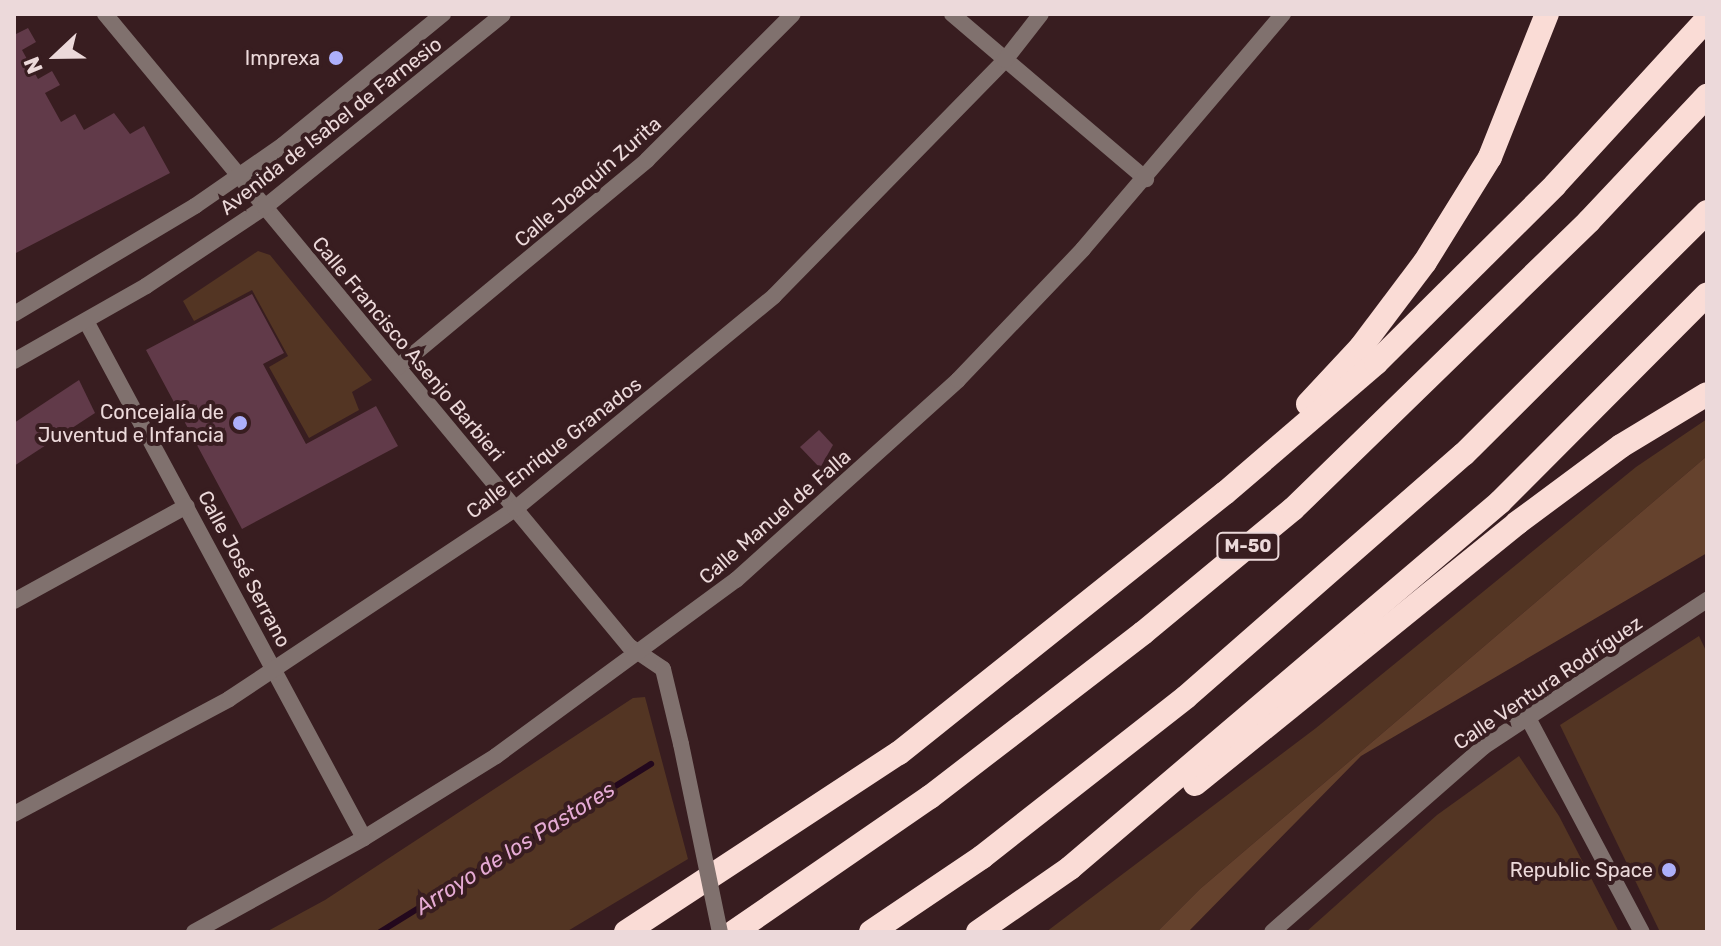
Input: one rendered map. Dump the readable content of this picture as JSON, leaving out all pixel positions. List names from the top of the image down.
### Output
{
  "streets": {
    "highway": ["M-50"],
    "street": [
      "Avenida de Isabel de Farnesio",
      "Calle Joaquín Zurita",
      "Calle Francisco Asenjo Barbieri",
      "Calle Enrique Granados",
      "Calle Manuel de Falla",
      "Calle José Serrano",
      "Calle Ventura Rodríguez"
    ]
  },
  "crossings": [
    ["Avenida de Isabel de Farnesio", "Calle Francisco Asenjo Barbieri"],
    ["Avenida de Isabel de Farnesio", "Calle José Serrano"],
    ["Calle Joaquín Zurita", "Calle Francisco Asenjo Barbieri"],
    ["Calle Francisco Asenjo Barbieri", "Calle Enrique Granados"],
    ["Calle Francisco Asenjo Barbieri", "Calle Manuel de Falla"],
    ["Calle Enrique Granados", "Calle José Serrano"],
    ["Calle Manuel de Falla", "Calle José Serrano"]
  ],
  "water": ["Arroyo de los Pastores"],
  "places": ["Imprexa", "Concejalía de Juventud e Infancia", "Republic Space"],
  "north": "left"
}
